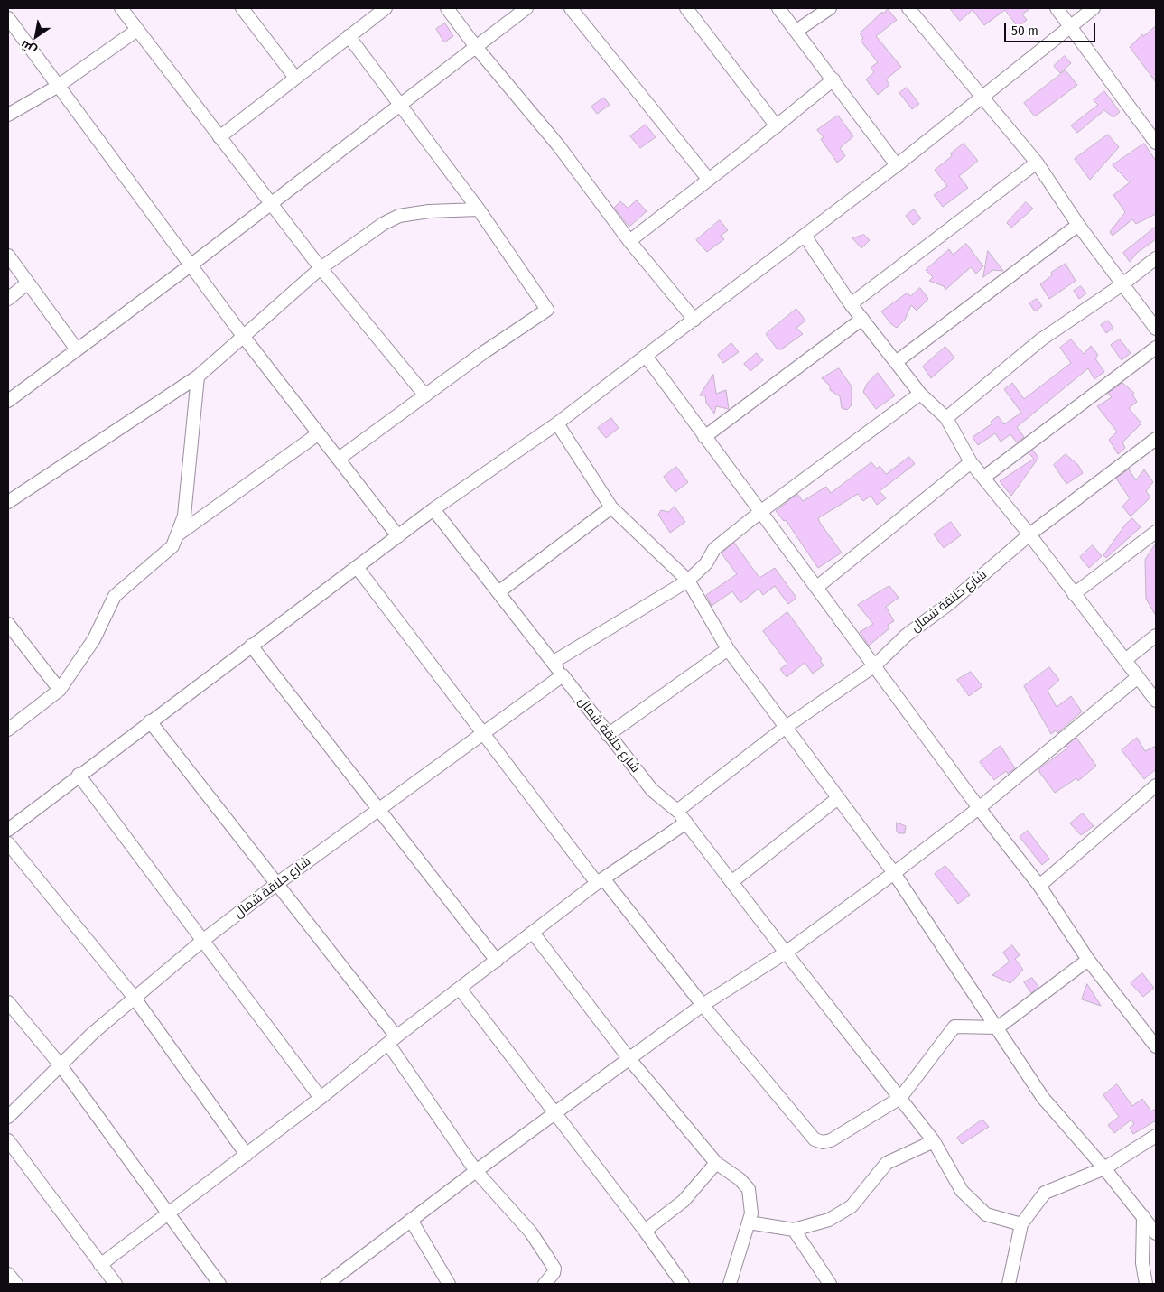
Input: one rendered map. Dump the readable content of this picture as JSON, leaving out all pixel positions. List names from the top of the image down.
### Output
{
  "streets": {
    "street": ["شارع حلنقة شمال"]
  },
  "scale_bar": "50 m",
  "north": "bottom left"
}
